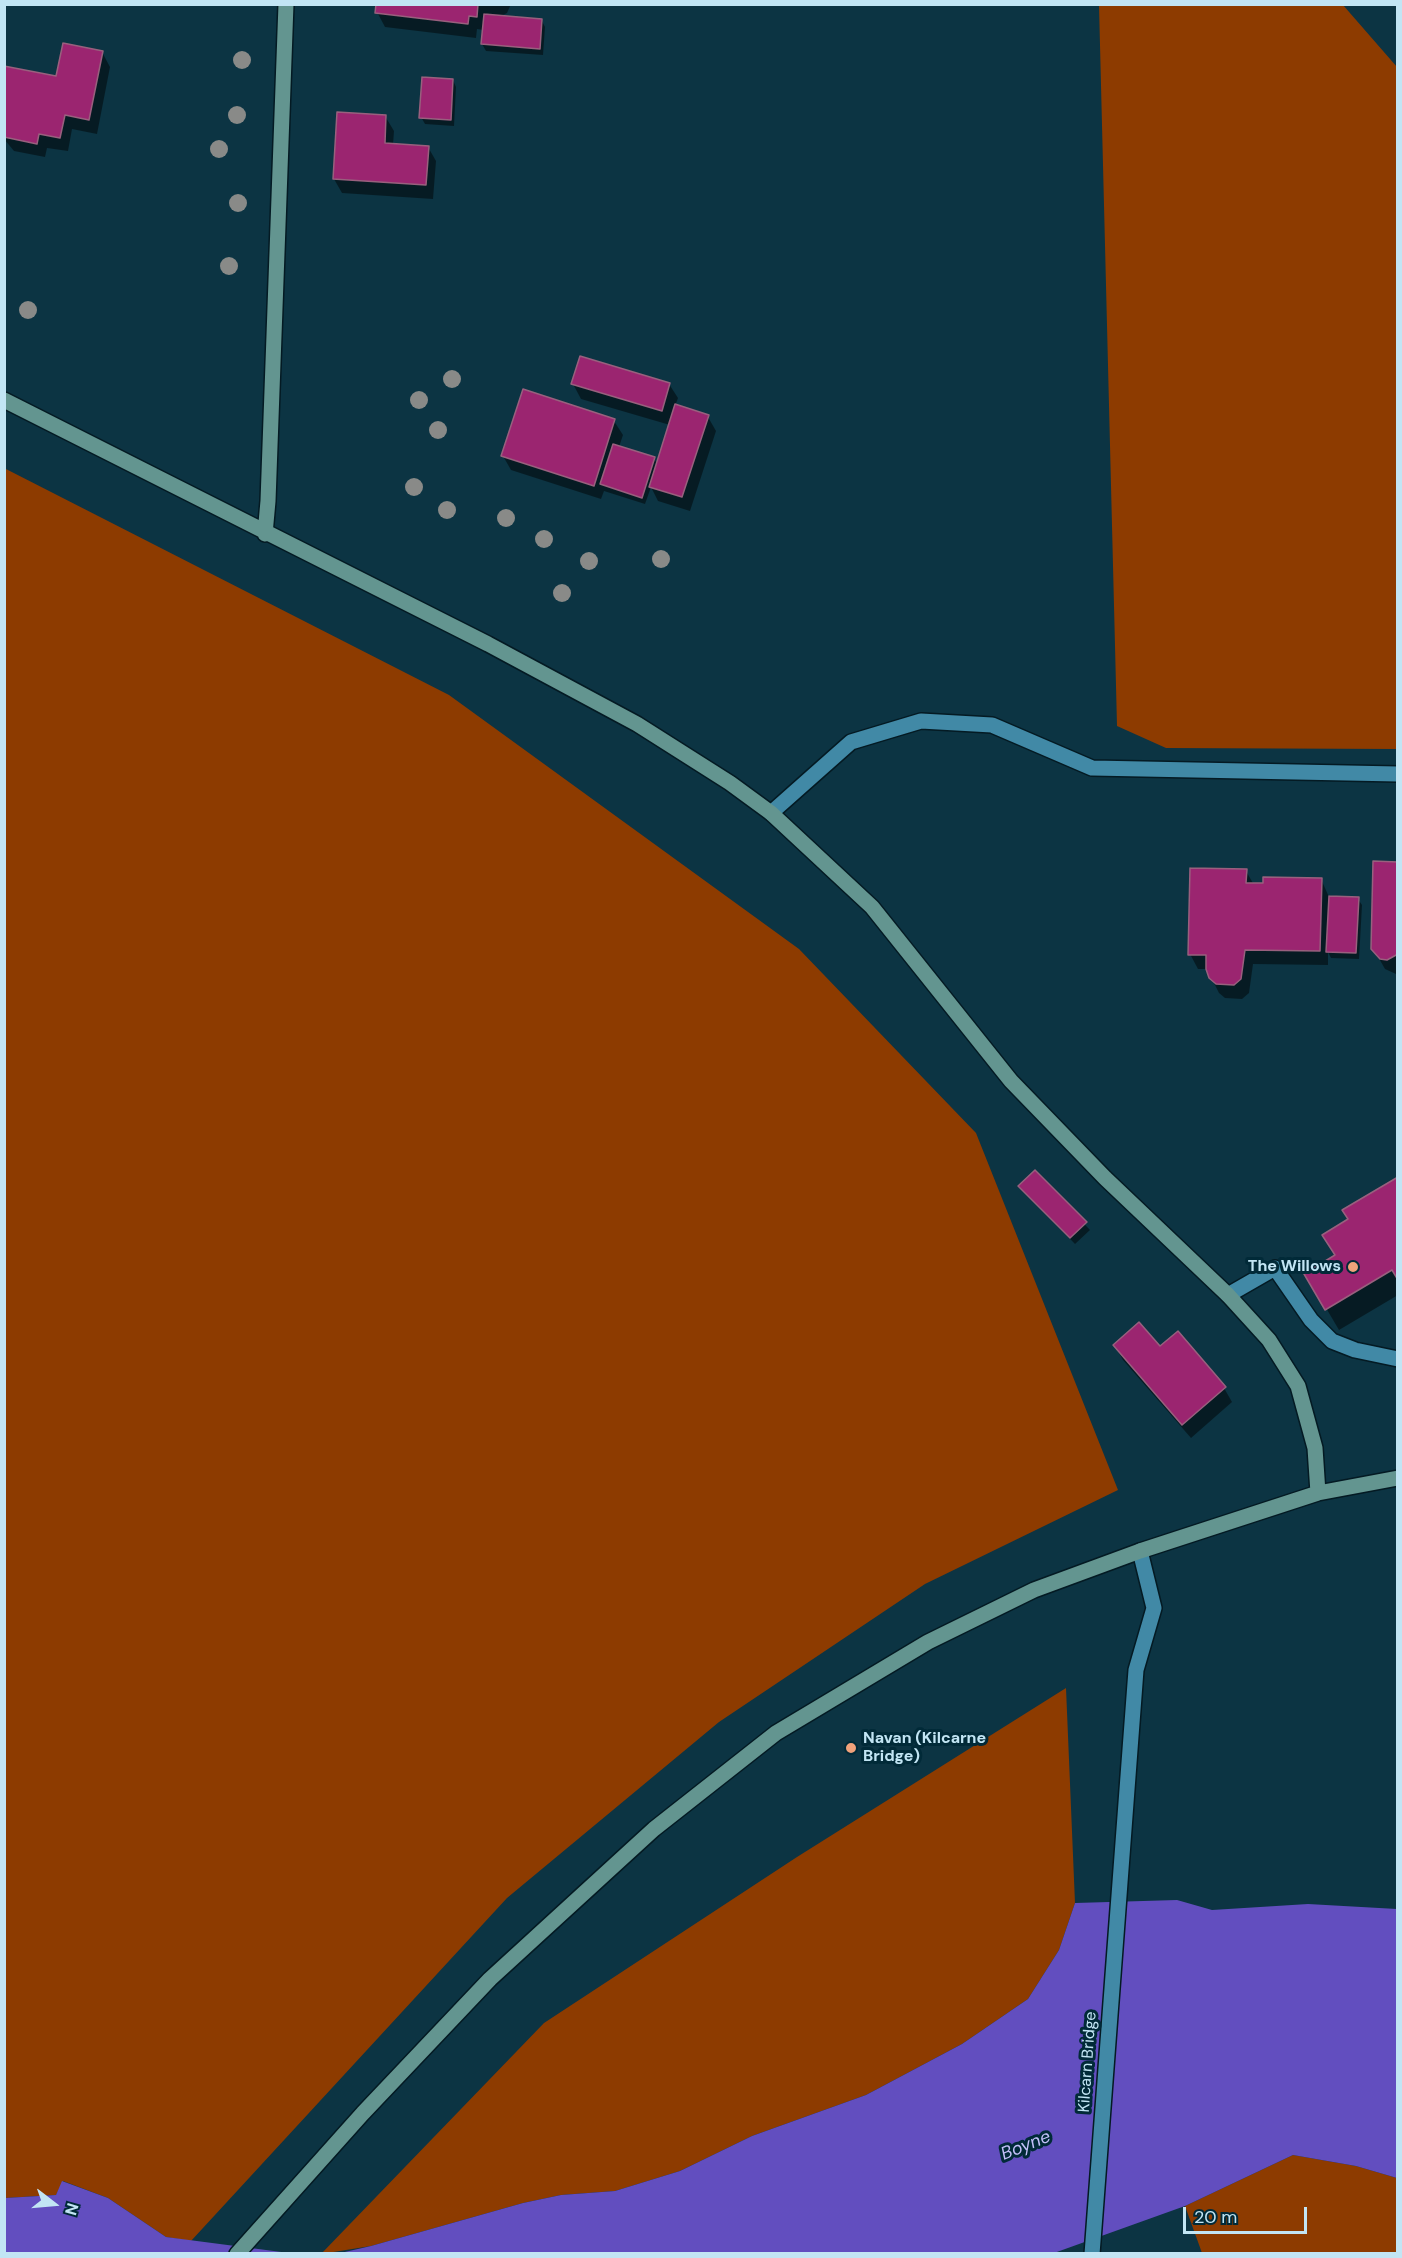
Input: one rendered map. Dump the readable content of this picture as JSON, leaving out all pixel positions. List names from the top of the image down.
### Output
{
  "streets": {
    "street": ["Kilcarn Bridge"]
  },
  "water": ["Boyne"],
  "places": ["The Willows", "Navan (Kilcarne Bridge)"],
  "scale_bar": "20 m",
  "north": "right"
}
